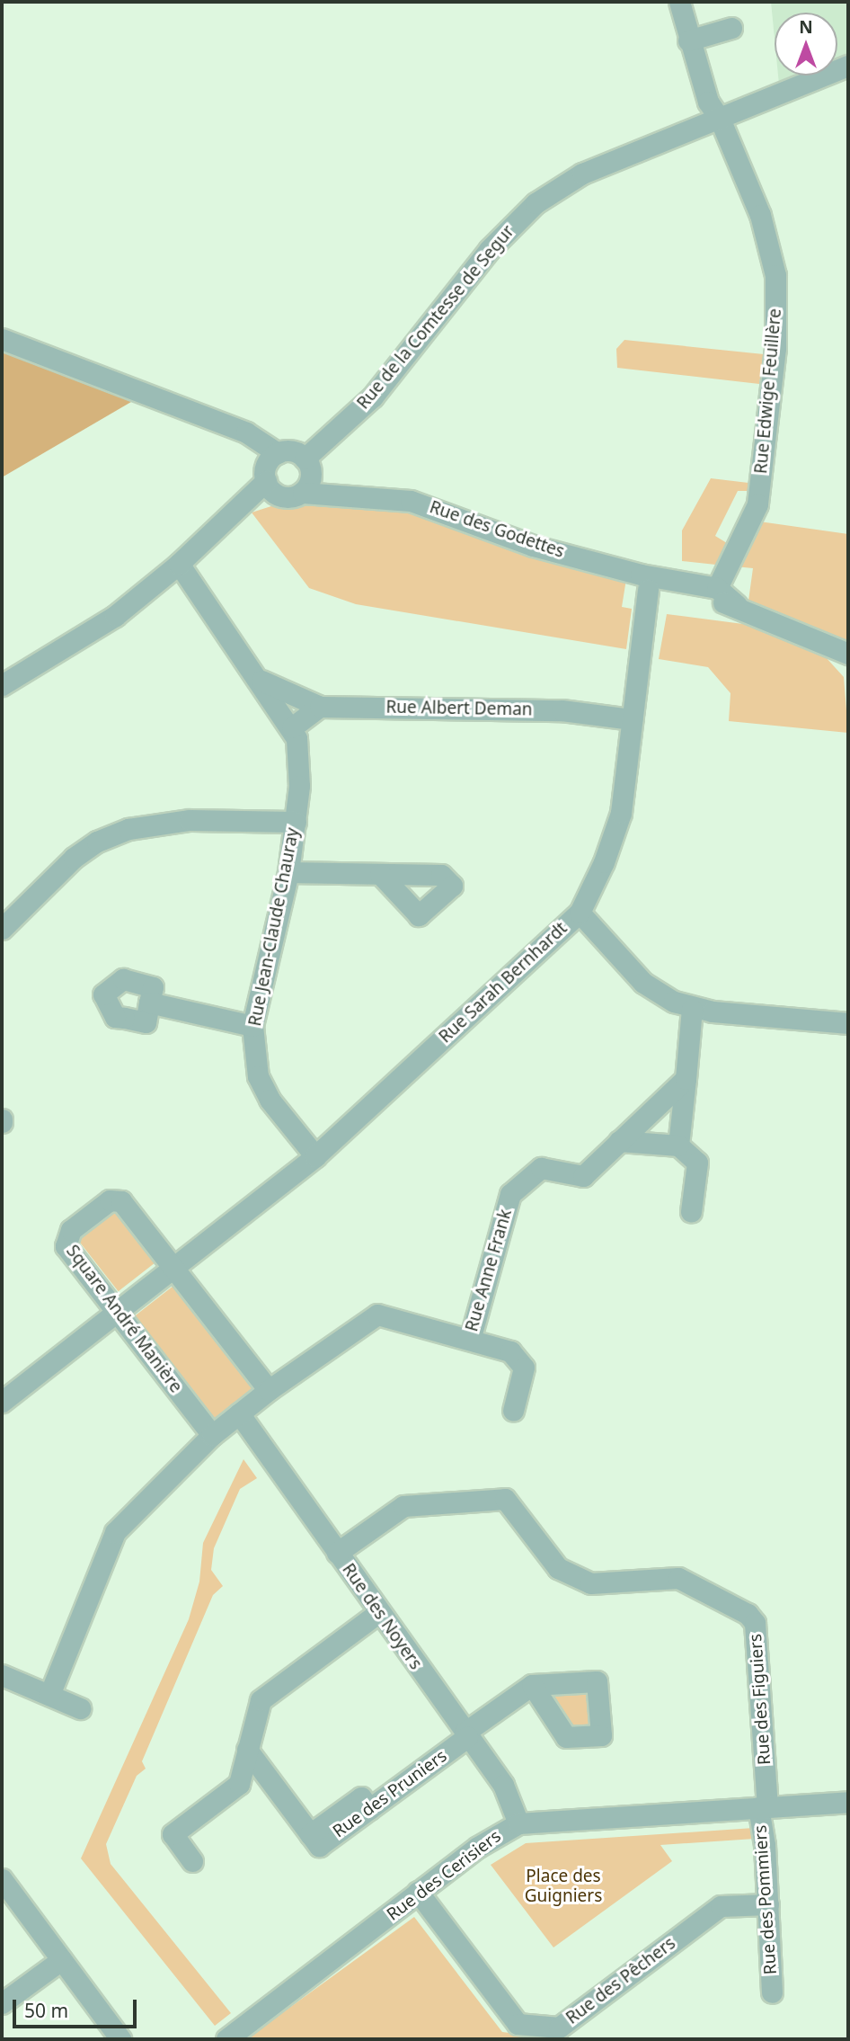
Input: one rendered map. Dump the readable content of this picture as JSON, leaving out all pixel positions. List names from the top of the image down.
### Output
{
  "streets": {
    "street": [
      "Rue de la Comtesse de Segur",
      "Rue Edwige Feuillère",
      "Rue des Godettes",
      "Rue Albert Deman",
      "Rue Jean-Claude Chauray",
      "Rue Sarah Bernhardt",
      "Rue Anne Frank",
      "Square André Manière",
      "Rue des Noyers",
      "Rue des Figuiers",
      "Rue des Pruniers",
      "Rue des Cerisiers",
      "Rue des Pommiers",
      "Rue des Pêchers"
    ]
  },
  "crossings": [
    ["Rue de la Comtesse de Segur", "Rue Edwige Feuillère"],
    ["Rue de la Comtesse de Segur", "Rue des Godettes"],
    ["Rue des Godettes", "Rue Sarah Bernhardt"],
    ["Rue Albert Deman", "Rue Sarah Bernhardt"],
    ["Rue Jean-Claude Chauray", "Rue Sarah Bernhardt"],
    ["Rue Sarah Bernhardt", "Square André Manière"],
    ["Rue des Noyers", "Rue des Figuiers"],
    ["Rue des Noyers", "Rue des Pruniers"],
    ["Rue des Noyers", "Rue des Cerisiers"],
    ["Rue des Figuiers", "Rue des Cerisiers"],
    ["Rue des Figuiers", "Rue des Pommiers"],
    ["Rue des Cerisiers", "Rue des Pommiers"],
    ["Rue des Cerisiers", "Rue des Pêchers"],
    ["Rue des Pommiers", "Rue des Pêchers"]
  ],
  "parks": ["Place des Guigniers"],
  "scale_bar": "50 m",
  "north": "top"
}
